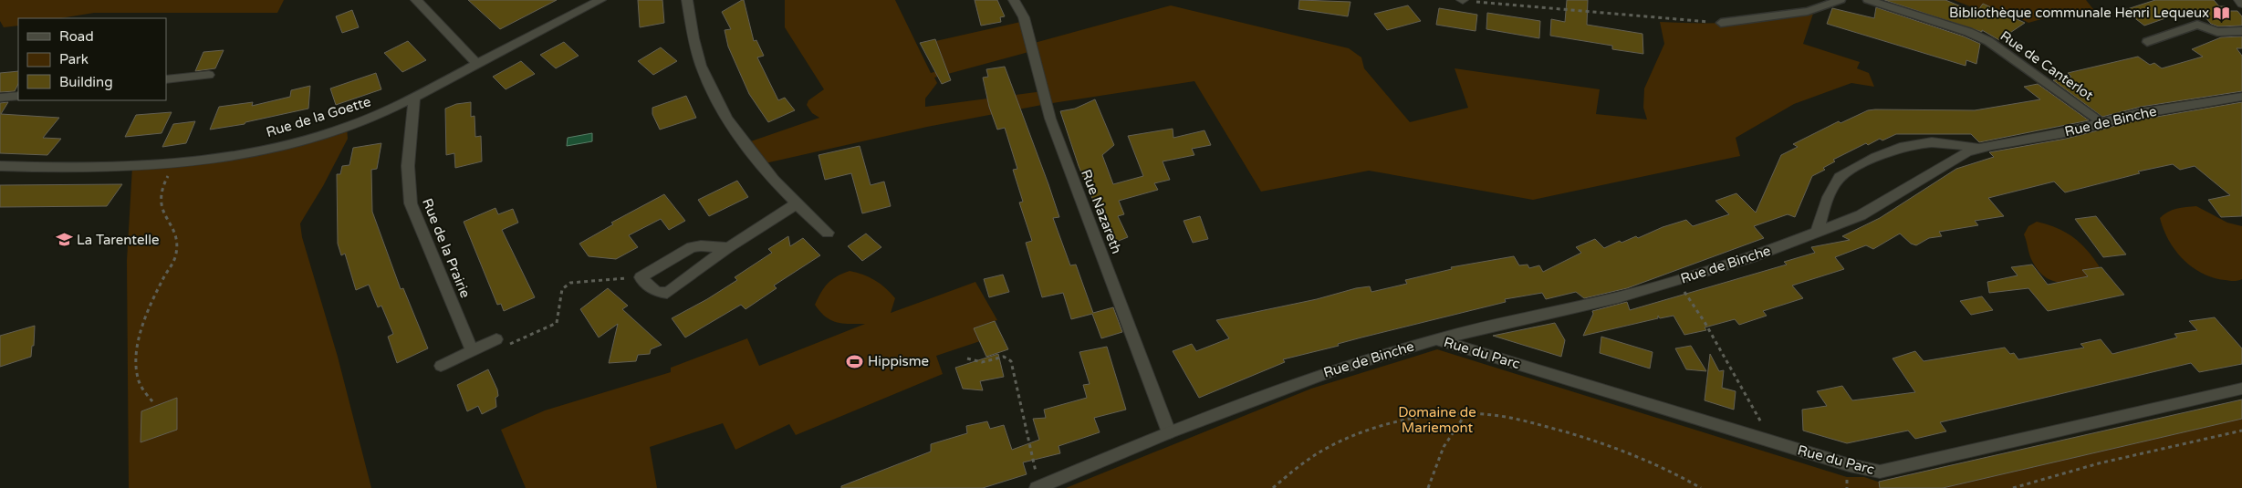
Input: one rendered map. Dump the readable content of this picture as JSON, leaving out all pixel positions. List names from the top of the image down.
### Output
{
  "streets": {
    "street": [
      "Rue de la Goette",
      "Rue de Binche",
      "Rue Nazareth",
      "Rue de la Prairie",
      "Rue du Parc"
    ],
    "lane": ["Rue de Canterlot"]
  },
  "crossings": [
    ["Rue de Canterlot", "Rue de Binche"],
    ["Rue de la Goette", "Rue de la Prairie"],
    ["Rue de Binche", "Rue Nazareth"],
    ["Rue de Binche", "Rue du Parc"]
  ],
  "parks": ["Domaine de Mariemont"],
  "places": {
    "library": ["Bibliothèque communale Henri Lequeux"],
    "school or university": ["La Tarentelle"],
    "sports": ["Hippisme"]
  },
  "legend": ["Road", "Park", "Building"]
}
